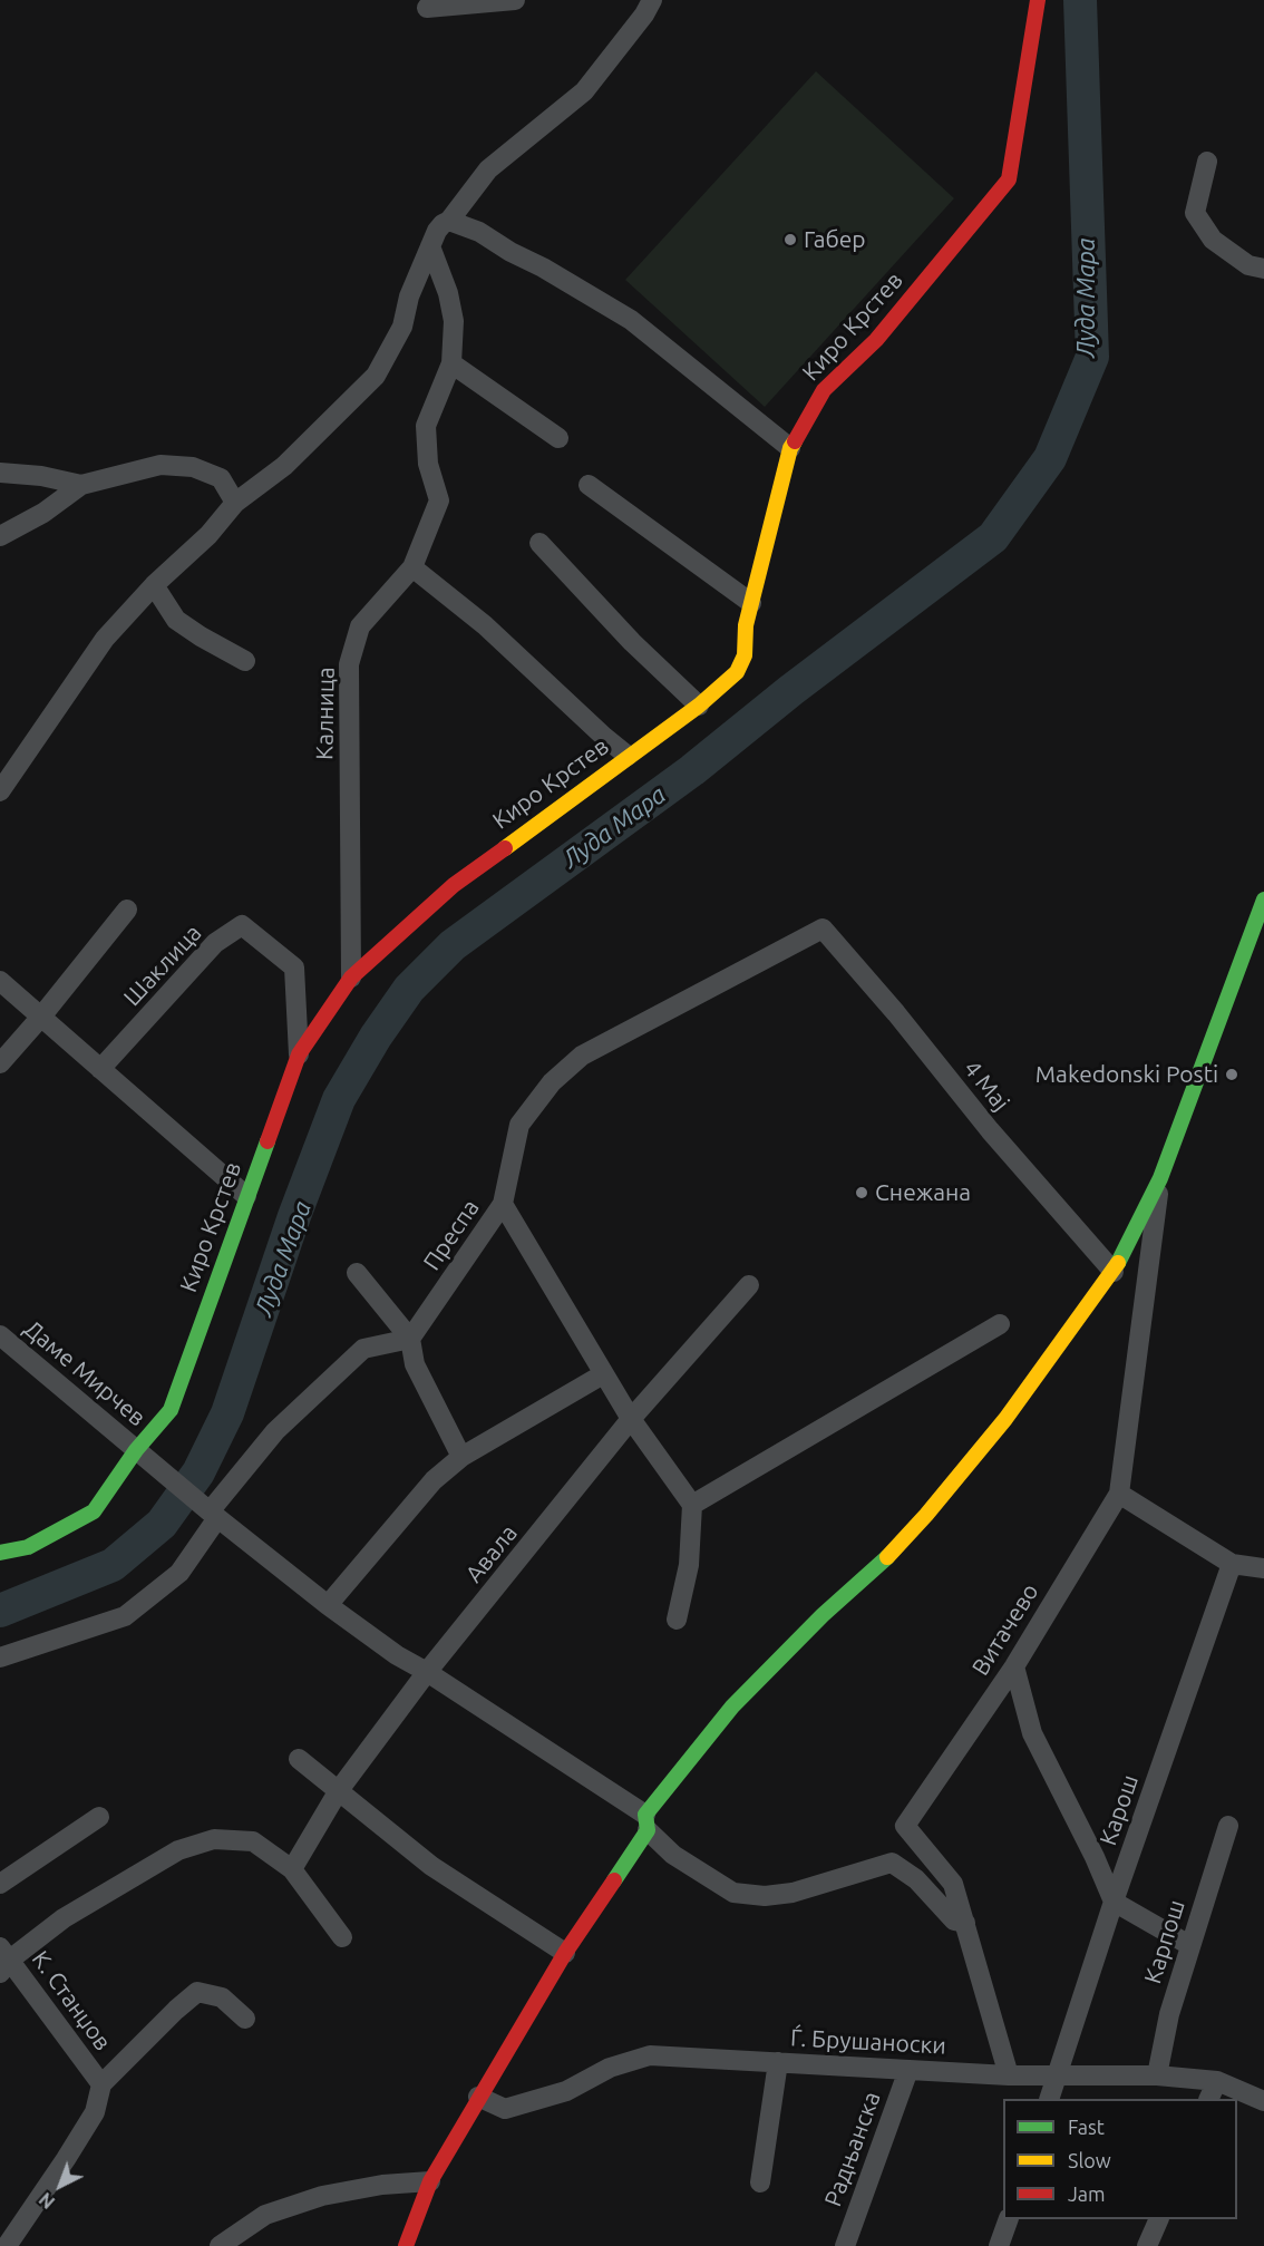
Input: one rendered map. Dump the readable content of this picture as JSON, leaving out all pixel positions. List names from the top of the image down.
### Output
{
  "streets": {
    "street": [
      "Киро Крстев",
      "Калница",
      "Шаклица",
      "4 Мај",
      "Преспа",
      "Даме Мирчев",
      "Авала",
      "Витачево",
      "Карош",
      "Карпош",
      "К. Станџов",
      "Ѓ. Брушаноски",
      "Радњанска"
    ]
  },
  "crossings": [
    ["Киро Крстев", "Калница"],
    ["Киро Крстев", "Шаклица"],
    ["Киро Крстев", "Даме Мирчев"],
    ["4 Мај", "Преспа"],
    ["Даме Мирчев", "Авала"],
    ["Даме Мирчев", "Витачево"],
    ["Витачево", "Ѓ. Брушаноски"],
    ["Карош", "Ѓ. Брушаноски"],
    ["Карпош", "Ѓ. Брушаноски"],
    ["Ѓ. Брушаноски", "Радњанска"]
  ],
  "water": ["Луда Мара"],
  "places": ["Габер", "Makedonski Posti", "Снежана"],
  "legend": ["Fast", "Slow", "Jam"],
  "north": "bottom left"
}
